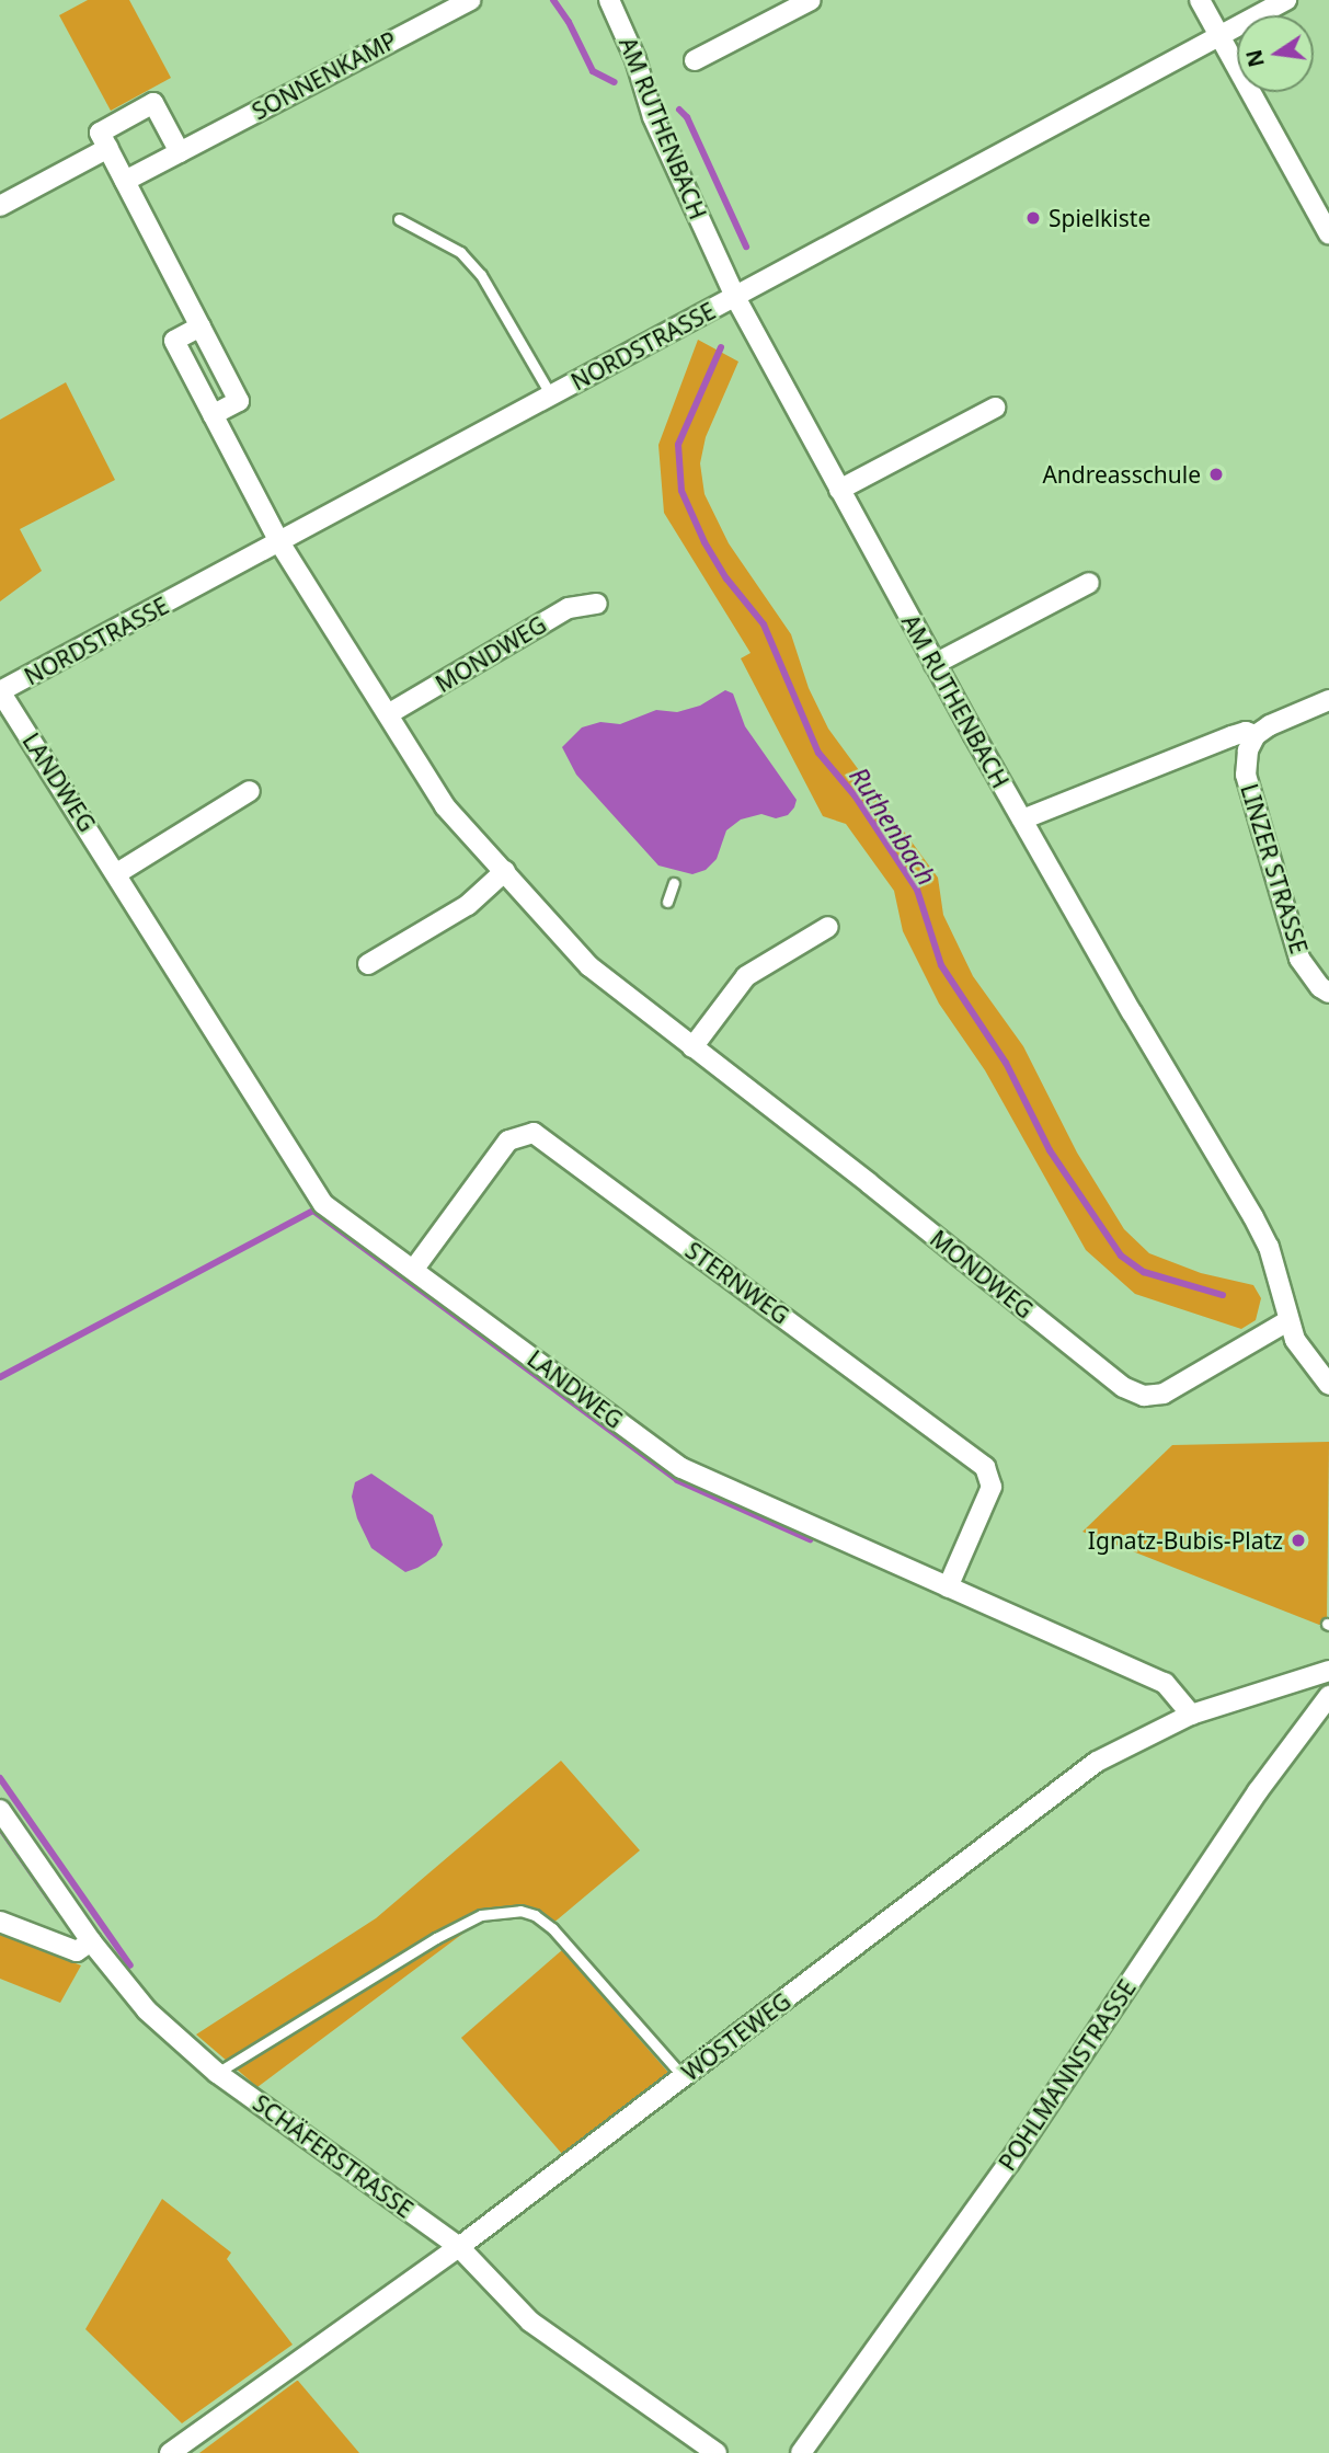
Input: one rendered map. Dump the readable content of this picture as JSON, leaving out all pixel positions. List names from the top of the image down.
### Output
{
  "streets": {
    "street": [
      "SONNENKAMP",
      "AM RUTHENBACH",
      "NORDSTRASSE",
      "MONDWEG",
      "LANDWEG",
      "LINZER STRASSE",
      "STERNWEG",
      "WÖSTEWEG",
      "POHLMANNSTRASSE",
      "SCHÄFERSTRASSE"
    ]
  },
  "crossings": [
    ["AM RUTHENBACH", "NORDSTRASSE"],
    ["AM RUTHENBACH", "MONDWEG"],
    ["NORDSTRASSE", "MONDWEG"],
    ["NORDSTRASSE", "LANDWEG"],
    ["LANDWEG", "STERNWEG"],
    ["LANDWEG", "WÖSTEWEG"],
    ["WÖSTEWEG", "SCHÄFERSTRASSE"]
  ],
  "water": ["Ruthenbach"],
  "places": ["Spielkiste", "Andreasschule", "Ignatz-Bubis-Platz"],
  "north": "left"
}
